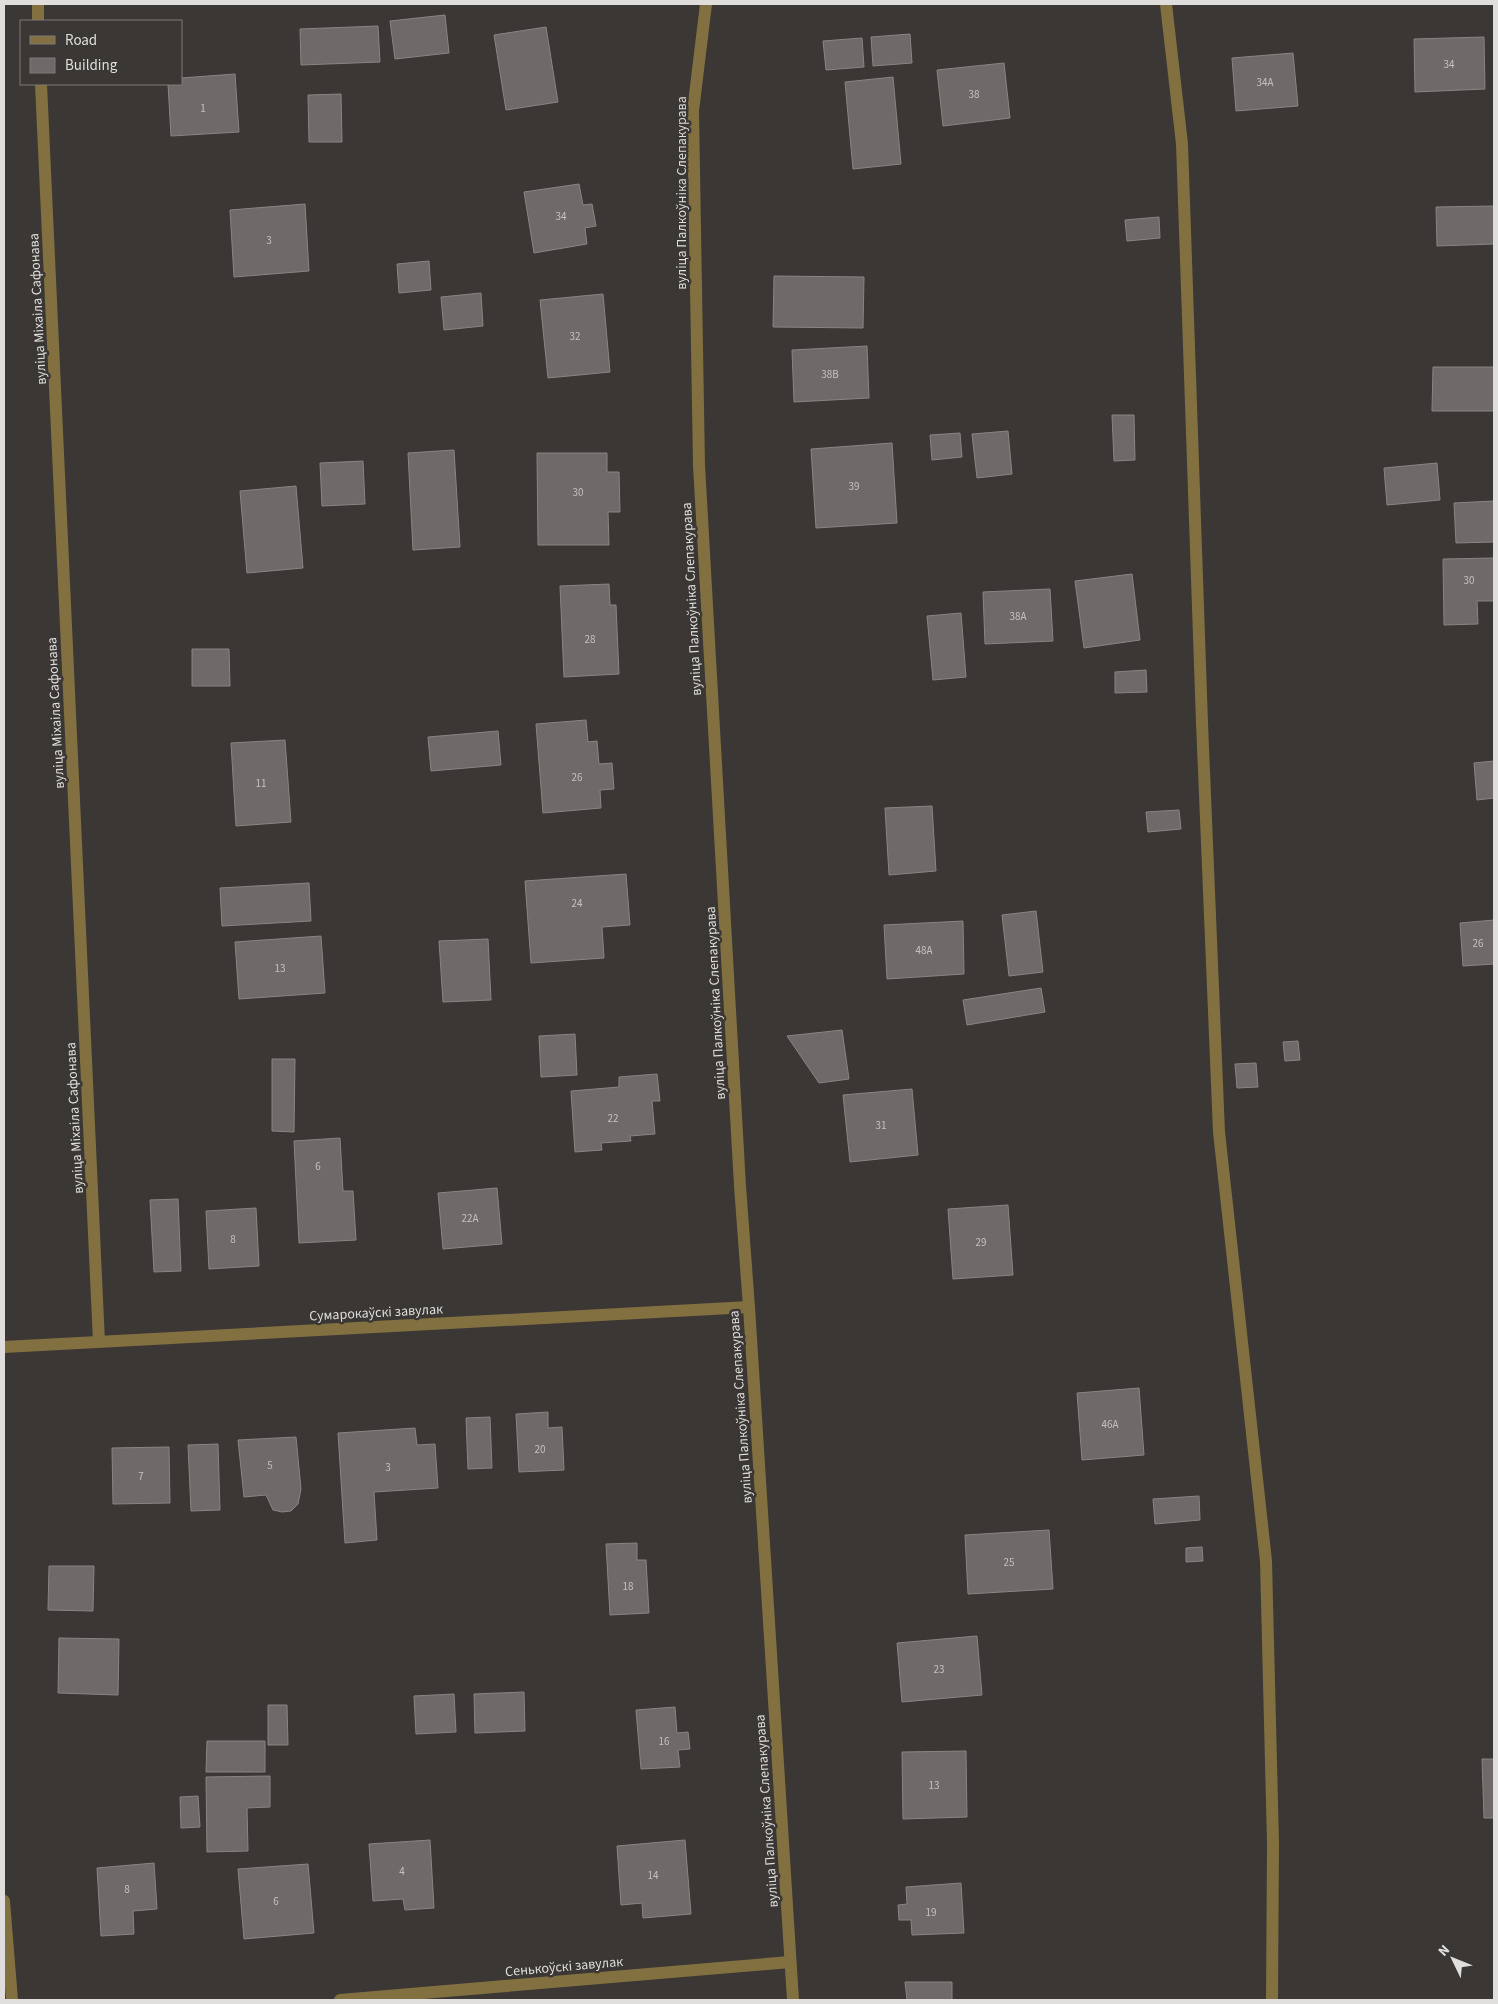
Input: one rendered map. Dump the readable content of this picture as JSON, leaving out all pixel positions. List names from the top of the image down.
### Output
{
  "streets": {
    "street": [
      "вуліца Палкоўніка Слепакурава",
      "вуліца Міхаіла Сафонава",
      "Сумарокаўскі завулак",
      "Сенькоўскі завулак"
    ]
  },
  "crossings": [
    ["вуліца Палкоўніка Слепакурава", "Сумарокаўскі завулак"],
    ["вуліца Палкоўніка Слепакурава", "Сенькоўскі завулак"],
    ["вуліца Міхаіла Сафонава", "Сумарокаўскі завулак"]
  ],
  "house_numbers": [
    "34",
    "34А",
    "38",
    "1",
    "34",
    "3",
    "32",
    "38В",
    "39",
    "30",
    "30",
    "38А",
    "28",
    "26",
    "11",
    "24",
    "26",
    "48А",
    "13",
    "22",
    "31",
    "6",
    "22А",
    "8",
    "29",
    "46А",
    "20",
    "5",
    "3",
    "7",
    "25",
    "18",
    "23",
    "16",
    "13",
    "4",
    "14",
    "8",
    "6",
    "19"
  ],
  "legend": ["Road", "Building"],
  "north": "top left"
}
